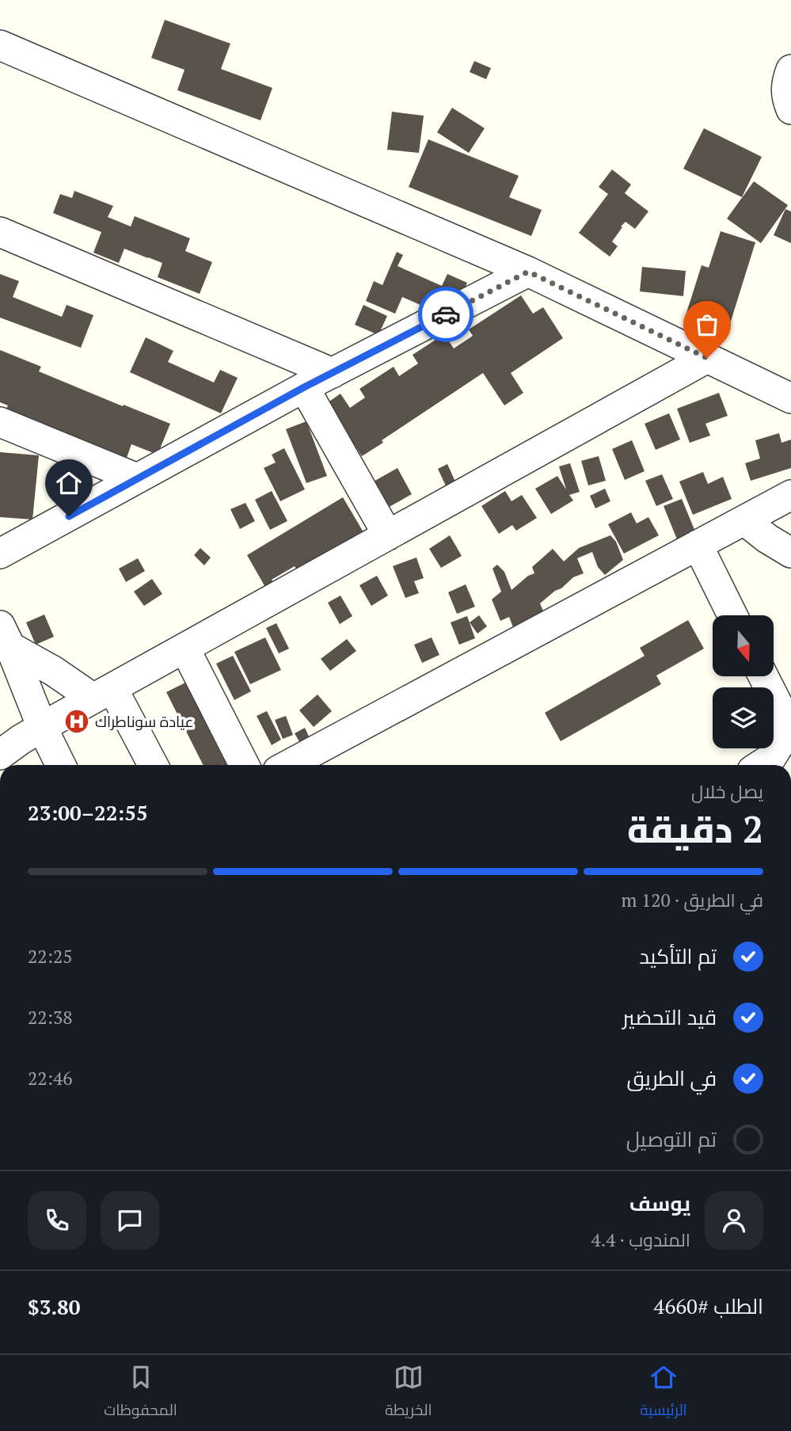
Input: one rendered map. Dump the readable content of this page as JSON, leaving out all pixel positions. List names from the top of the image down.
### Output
{
  "places": {
    "hospital": ["عيادة سوناطراك"]
  },
  "north": "bottom",
  "page": {
    "heading": ["2 دقيقة", "يصل خلال", "22:55–23:00"],
    "panel": [
      "يوسف",
      "المندوب · 4.4",
      "الطلب #4660",
      "$3.80"
    ],
    "bar": "في الطريق · 120 m",
    "list": [
      ["تم التأكيد", "22:25"],
      ["قيد التحضير", "22:38"],
      ["في الطريق", "22:46"],
      "تم التوصيل"
    ],
    "tabs": ["الرئيسية", "الخريطة", "المحفوظات"]
  }
}
